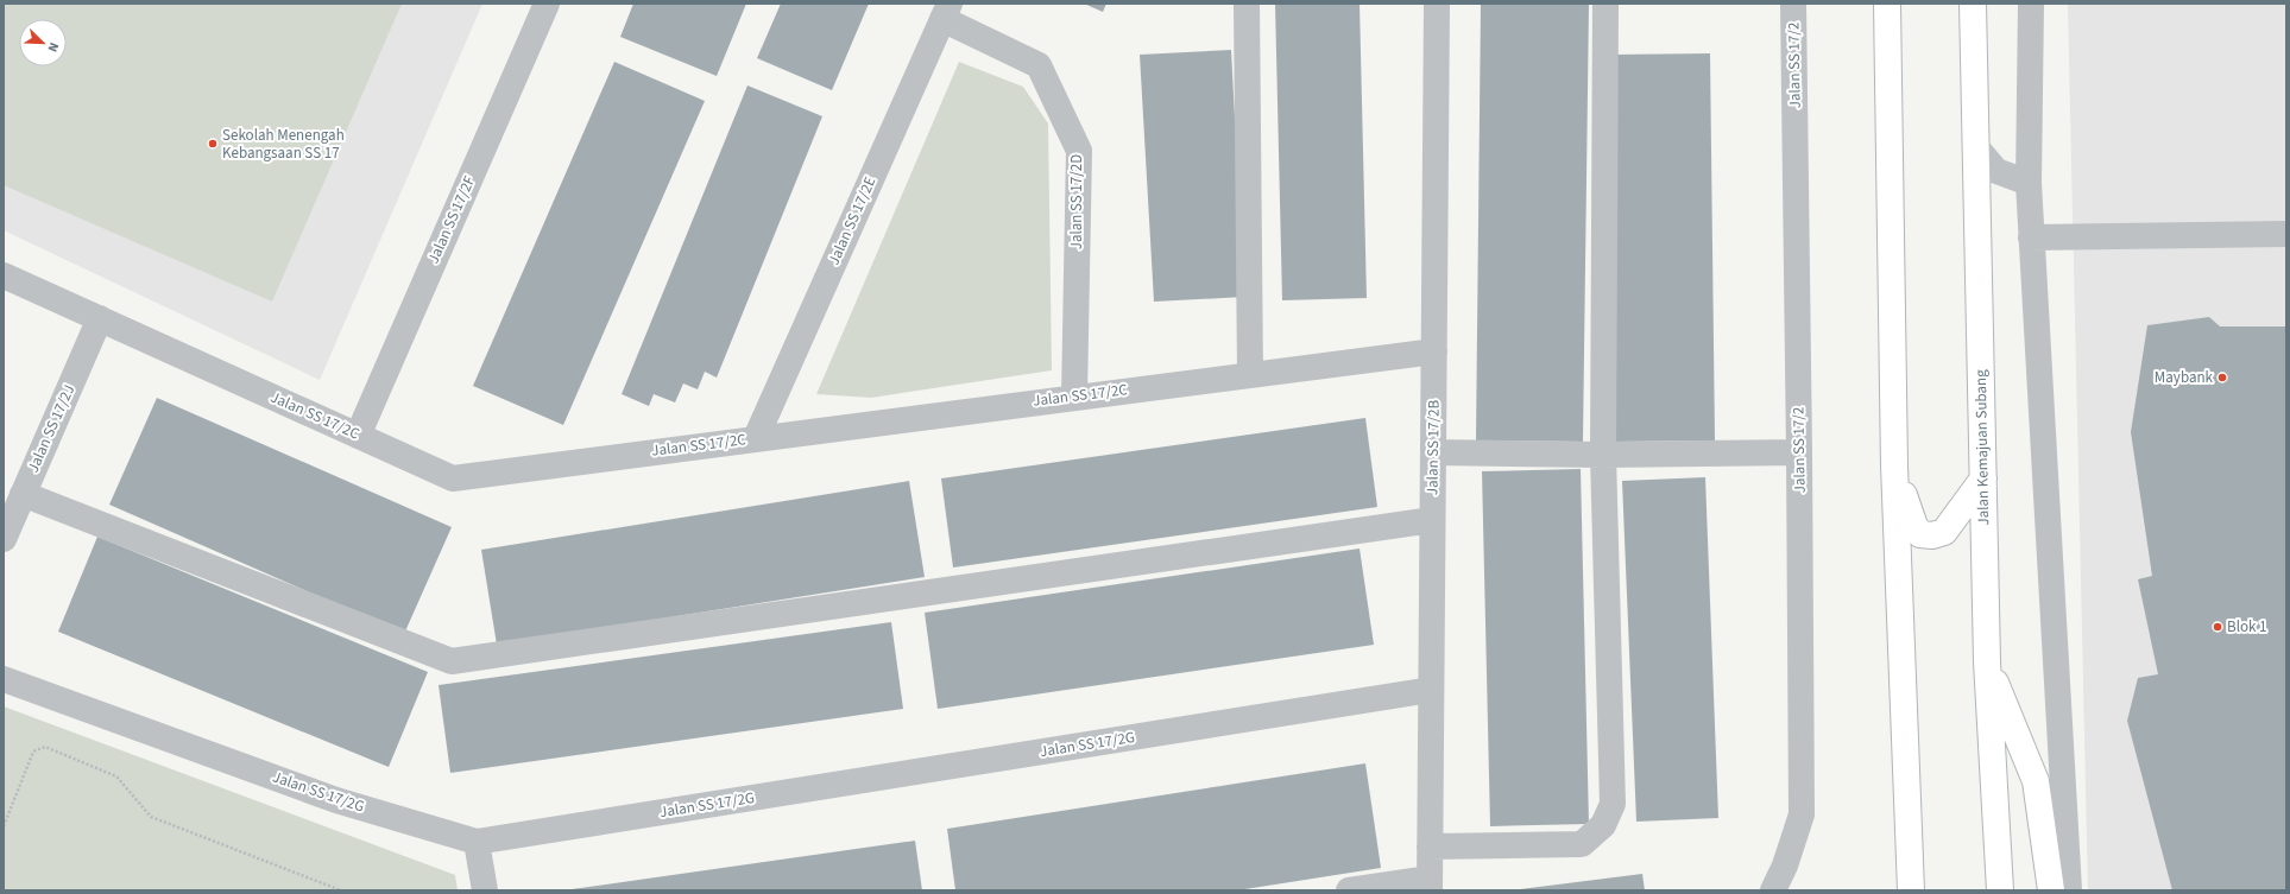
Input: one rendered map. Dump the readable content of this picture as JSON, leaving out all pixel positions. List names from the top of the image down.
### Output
{
  "streets": {
    "main road": ["Jalan Kemajuan Subang"],
    "street": [
      "Jalan SS 17/2",
      "Jalan SS 17/2D",
      "Jalan SS 17/2F",
      "Jalan SS 17/2E",
      "Jalan SS 17/2C",
      "Jalan SS 17/2J",
      "Jalan SS 17/2B",
      "Jalan SS 17/2G"
    ]
  },
  "crossings": [
    ["Jalan SS 17/2D", "Jalan SS 17/2E"],
    ["Jalan SS 17/2D", "Jalan SS 17/2C"],
    ["Jalan SS 17/2F", "Jalan SS 17/2C"],
    ["Jalan SS 17/2E", "Jalan SS 17/2C"],
    ["Jalan SS 17/2C", "Jalan SS 17/2J"],
    ["Jalan SS 17/2C", "Jalan SS 17/2B"],
    ["Jalan SS 17/2B", "Jalan SS 17/2G"]
  ],
  "places": ["Sekolah Menengah Kebangsaan SS 17", "Maybank", "Blok 1"],
  "north": "bottom right"
}
